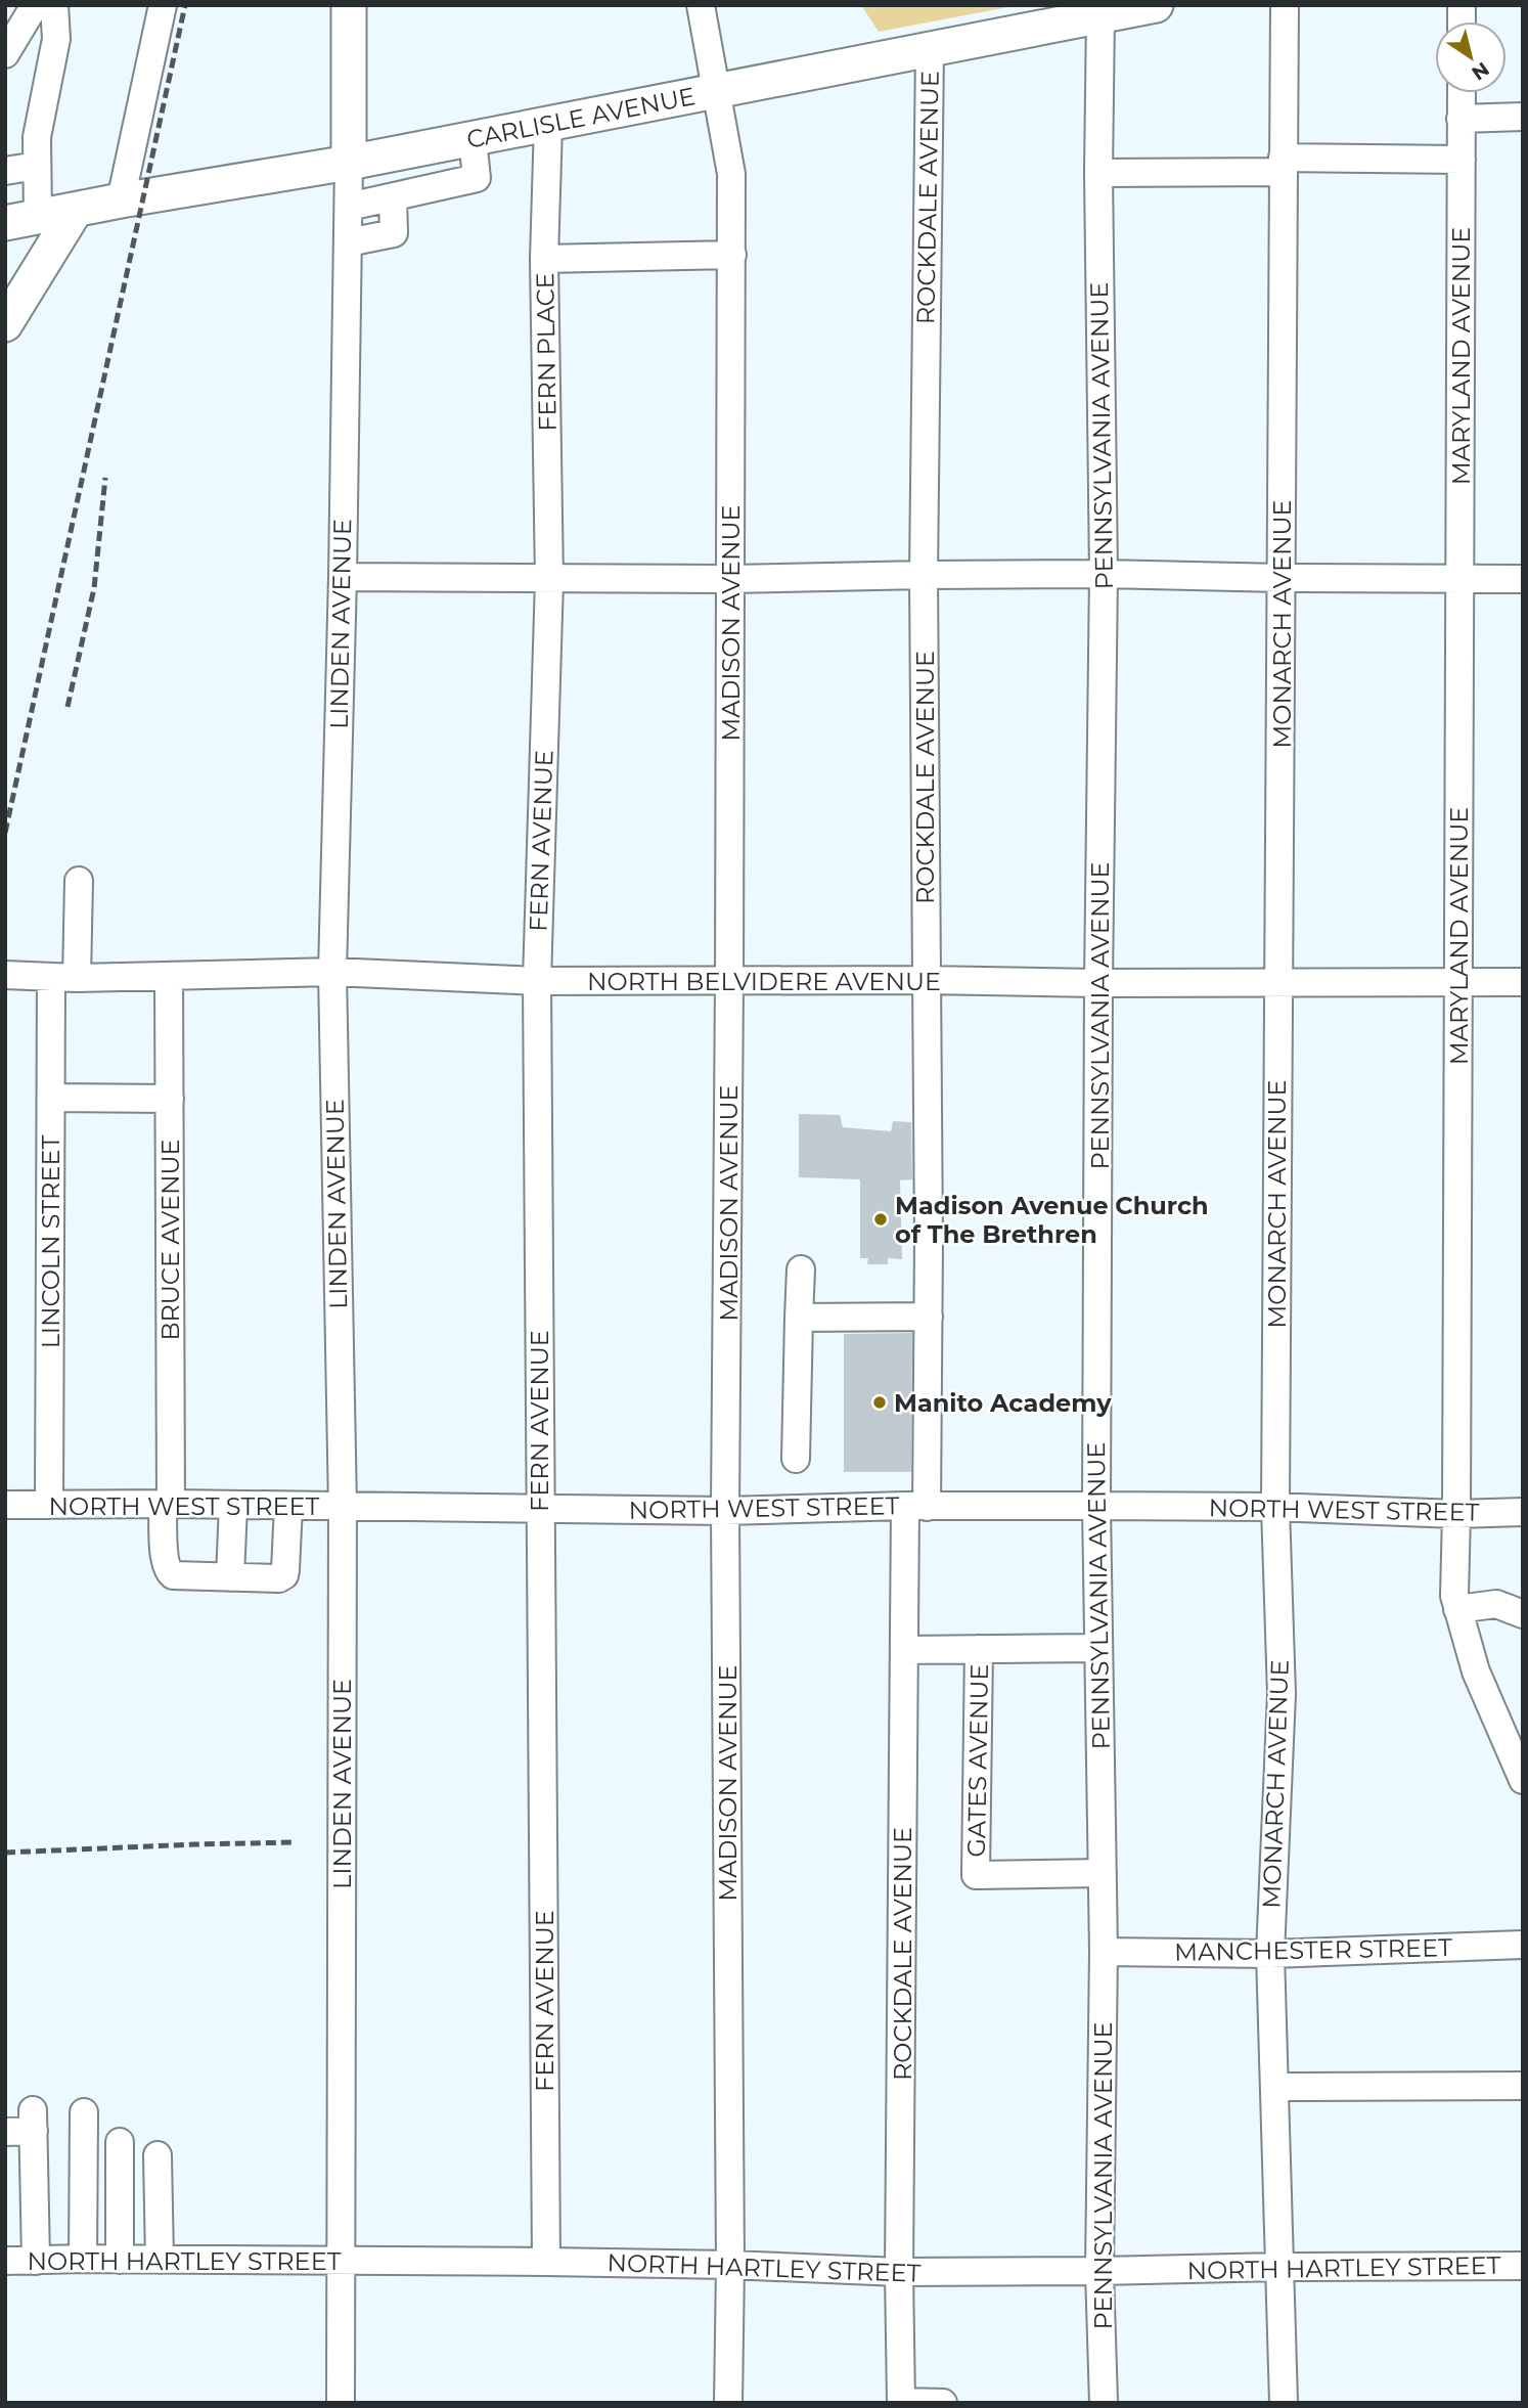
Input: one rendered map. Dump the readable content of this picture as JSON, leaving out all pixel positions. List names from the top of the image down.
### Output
{
  "streets": {
    "main road": ["CARLISLE AVENUE", "LINDEN AVENUE"],
    "street": [
      "ROCKDALE AVENUE",
      "FERN PLACE",
      "MARYLAND AVENUE",
      "PENNSYLVANIA AVENUE",
      "MADISON AVENUE",
      "MONARCH AVENUE",
      "FERN AVENUE",
      "NORTH BELVIDERE AVENUE",
      "BRUCE AVENUE",
      "LINCOLN STREET",
      "NORTH WEST STREET",
      "GATES AVENUE",
      "MANCHESTER STREET",
      "NORTH HARTLEY STREET"
    ]
  },
  "crossings": [
    ["CARLISLE AVENUE", "ROCKDALE AVENUE"],
    ["CARLISLE AVENUE", "FERN PLACE"],
    ["CARLISLE AVENUE", "PENNSYLVANIA AVENUE"],
    ["CARLISLE AVENUE", "MADISON AVENUE"],
    ["CARLISLE AVENUE", "LINDEN AVENUE"],
    ["ROCKDALE AVENUE", "NORTH BELVIDERE AVENUE"],
    ["ROCKDALE AVENUE", "NORTH WEST STREET"],
    ["ROCKDALE AVENUE", "NORTH HARTLEY STREET"],
    ["FERN PLACE", "FERN AVENUE"],
    ["MARYLAND AVENUE", "NORTH BELVIDERE AVENUE"],
    ["MARYLAND AVENUE", "NORTH WEST STREET"],
    ["PENNSYLVANIA AVENUE", "NORTH BELVIDERE AVENUE"],
    ["PENNSYLVANIA AVENUE", "NORTH WEST STREET"],
    ["PENNSYLVANIA AVENUE", "GATES AVENUE"],
    ["PENNSYLVANIA AVENUE", "MANCHESTER STREET"],
    ["PENNSYLVANIA AVENUE", "NORTH HARTLEY STREET"],
    ["MADISON AVENUE", "NORTH BELVIDERE AVENUE"],
    ["MADISON AVENUE", "NORTH WEST STREET"],
    ["MADISON AVENUE", "NORTH HARTLEY STREET"],
    ["LINDEN AVENUE", "NORTH BELVIDERE AVENUE"],
    ["LINDEN AVENUE", "NORTH WEST STREET"],
    ["LINDEN AVENUE", "NORTH HARTLEY STREET"],
    ["MONARCH AVENUE", "NORTH BELVIDERE AVENUE"],
    ["MONARCH AVENUE", "NORTH WEST STREET"],
    ["MONARCH AVENUE", "MANCHESTER STREET"],
    ["MONARCH AVENUE", "NORTH HARTLEY STREET"],
    ["FERN AVENUE", "NORTH BELVIDERE AVENUE"],
    ["FERN AVENUE", "NORTH WEST STREET"],
    ["FERN AVENUE", "NORTH HARTLEY STREET"],
    ["NORTH BELVIDERE AVENUE", "BRUCE AVENUE"],
    ["NORTH BELVIDERE AVENUE", "LINCOLN STREET"],
    ["BRUCE AVENUE", "NORTH WEST STREET"],
    ["LINCOLN STREET", "NORTH WEST STREET"]
  ],
  "places": ["Madison Avenue Church of The Brethren", "Manito Academy"],
  "north": "bottom right"
}
